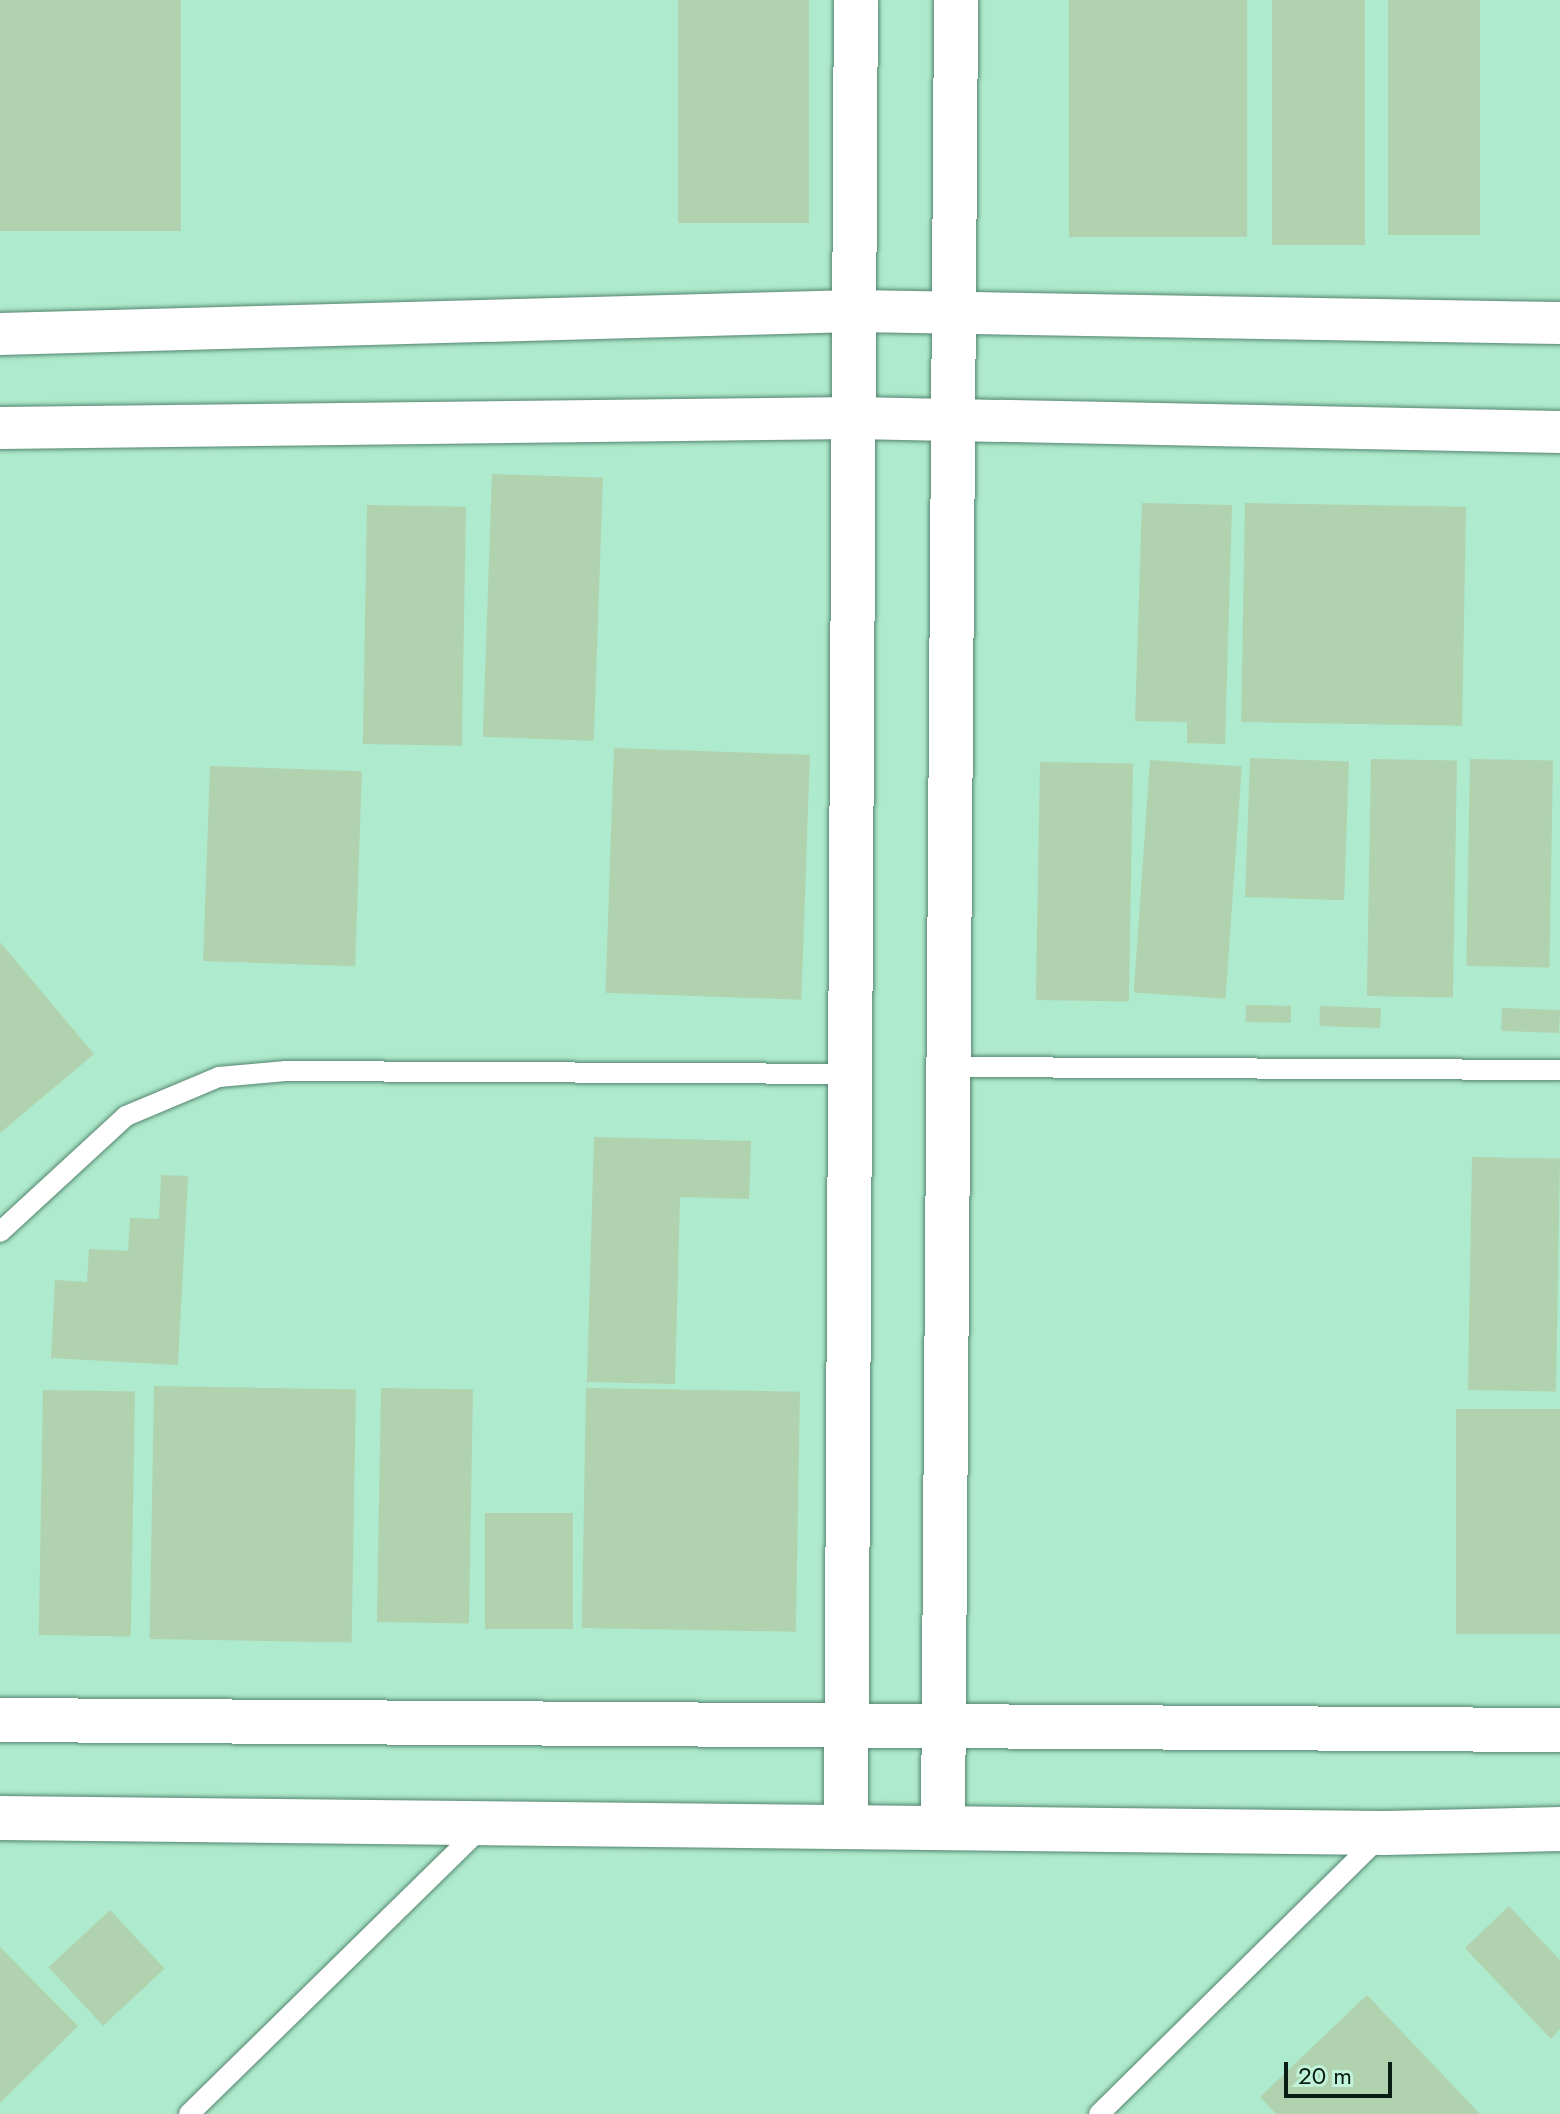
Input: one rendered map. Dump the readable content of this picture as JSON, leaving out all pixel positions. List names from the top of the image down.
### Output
{
  "scale_bar": "20 m"
}
